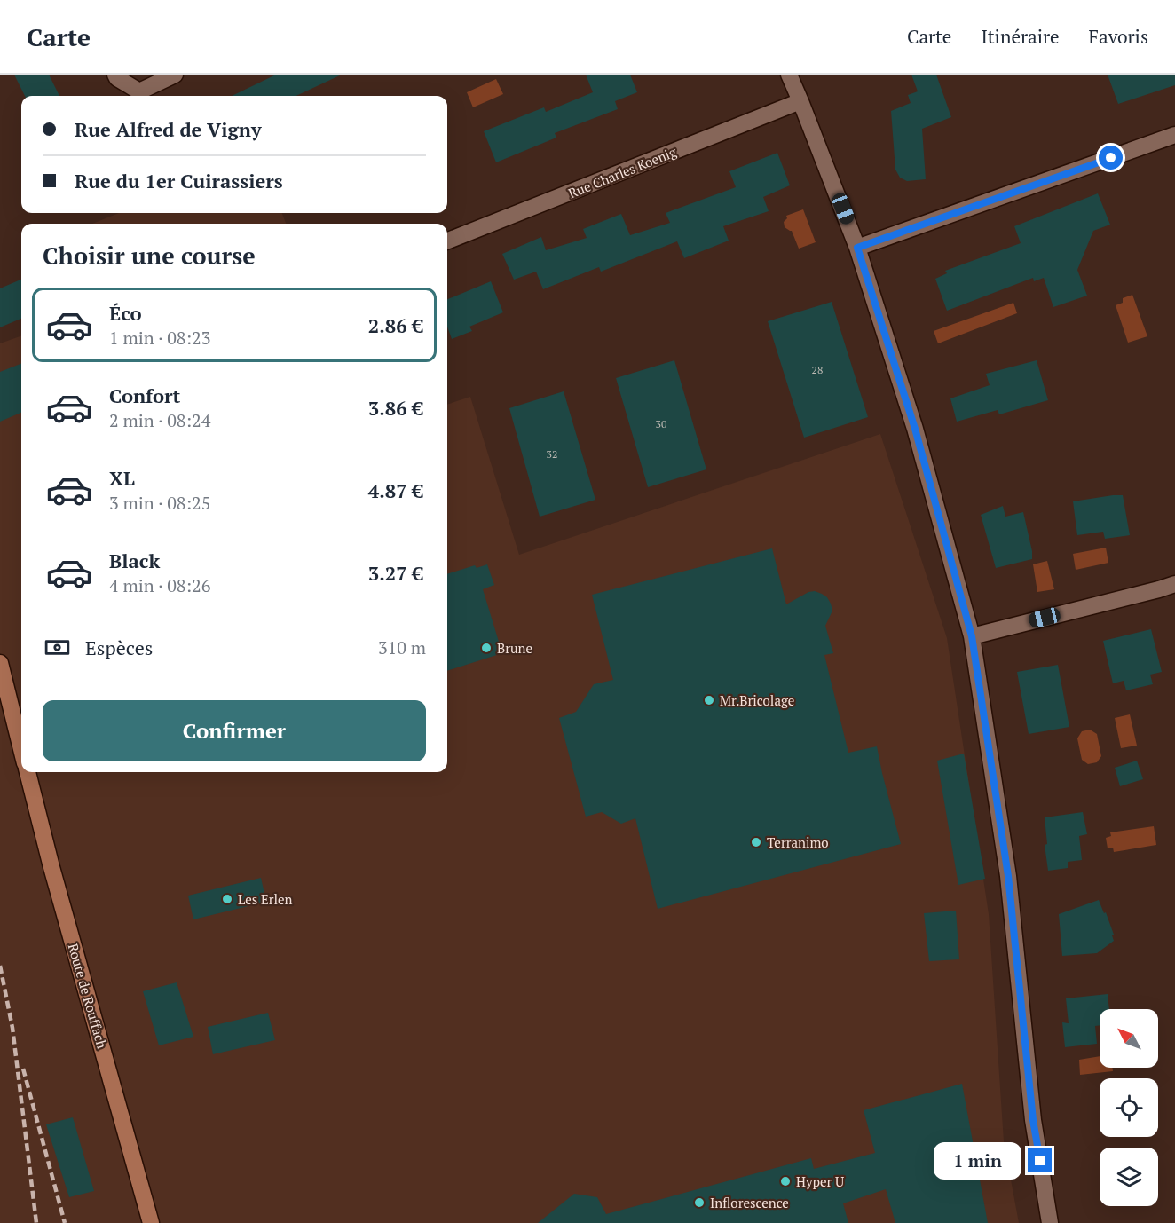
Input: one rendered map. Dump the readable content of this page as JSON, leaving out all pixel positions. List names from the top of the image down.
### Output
{
  "streets": {
    "main road": ["Route de Rouffach"],
    "street": ["Rue Charles Koenig"]
  },
  "places": [
    "Brune",
    "Mr.Bricolage",
    "Terranimo",
    "Les Erlen",
    "Hyper U",
    "Inflorescence"
  ],
  "house_numbers": ["28", "30", "32"],
  "north": "top left",
  "page": {
    "header": "Carte",
    "nav": ["Carte", "Itinéraire", "Favoris"],
    "banner": ["Rue Alfred de Vigny", "Rue du 1er Cuirassiers"],
    "heading": "Choisir une course",
    "list": [
      {
        "name": "Éco",
        "note": "1 min · 08:23",
        "value": "2.86 €"
      },
      {
        "name": "Confort",
        "note": "2 min · 08:24",
        "value": "3.86 €"
      },
      {
        "name": "XL",
        "note": "3 min · 08:25",
        "value": "4.87 €"
      },
      {
        "name": "Black",
        "note": "4 min · 08:26",
        "value": "3.27 €"
      }
    ],
    "pay": ["Espèces", "310 m"],
    "buttons": "Confirmer",
    "bubble": "1 min"
  }
}
